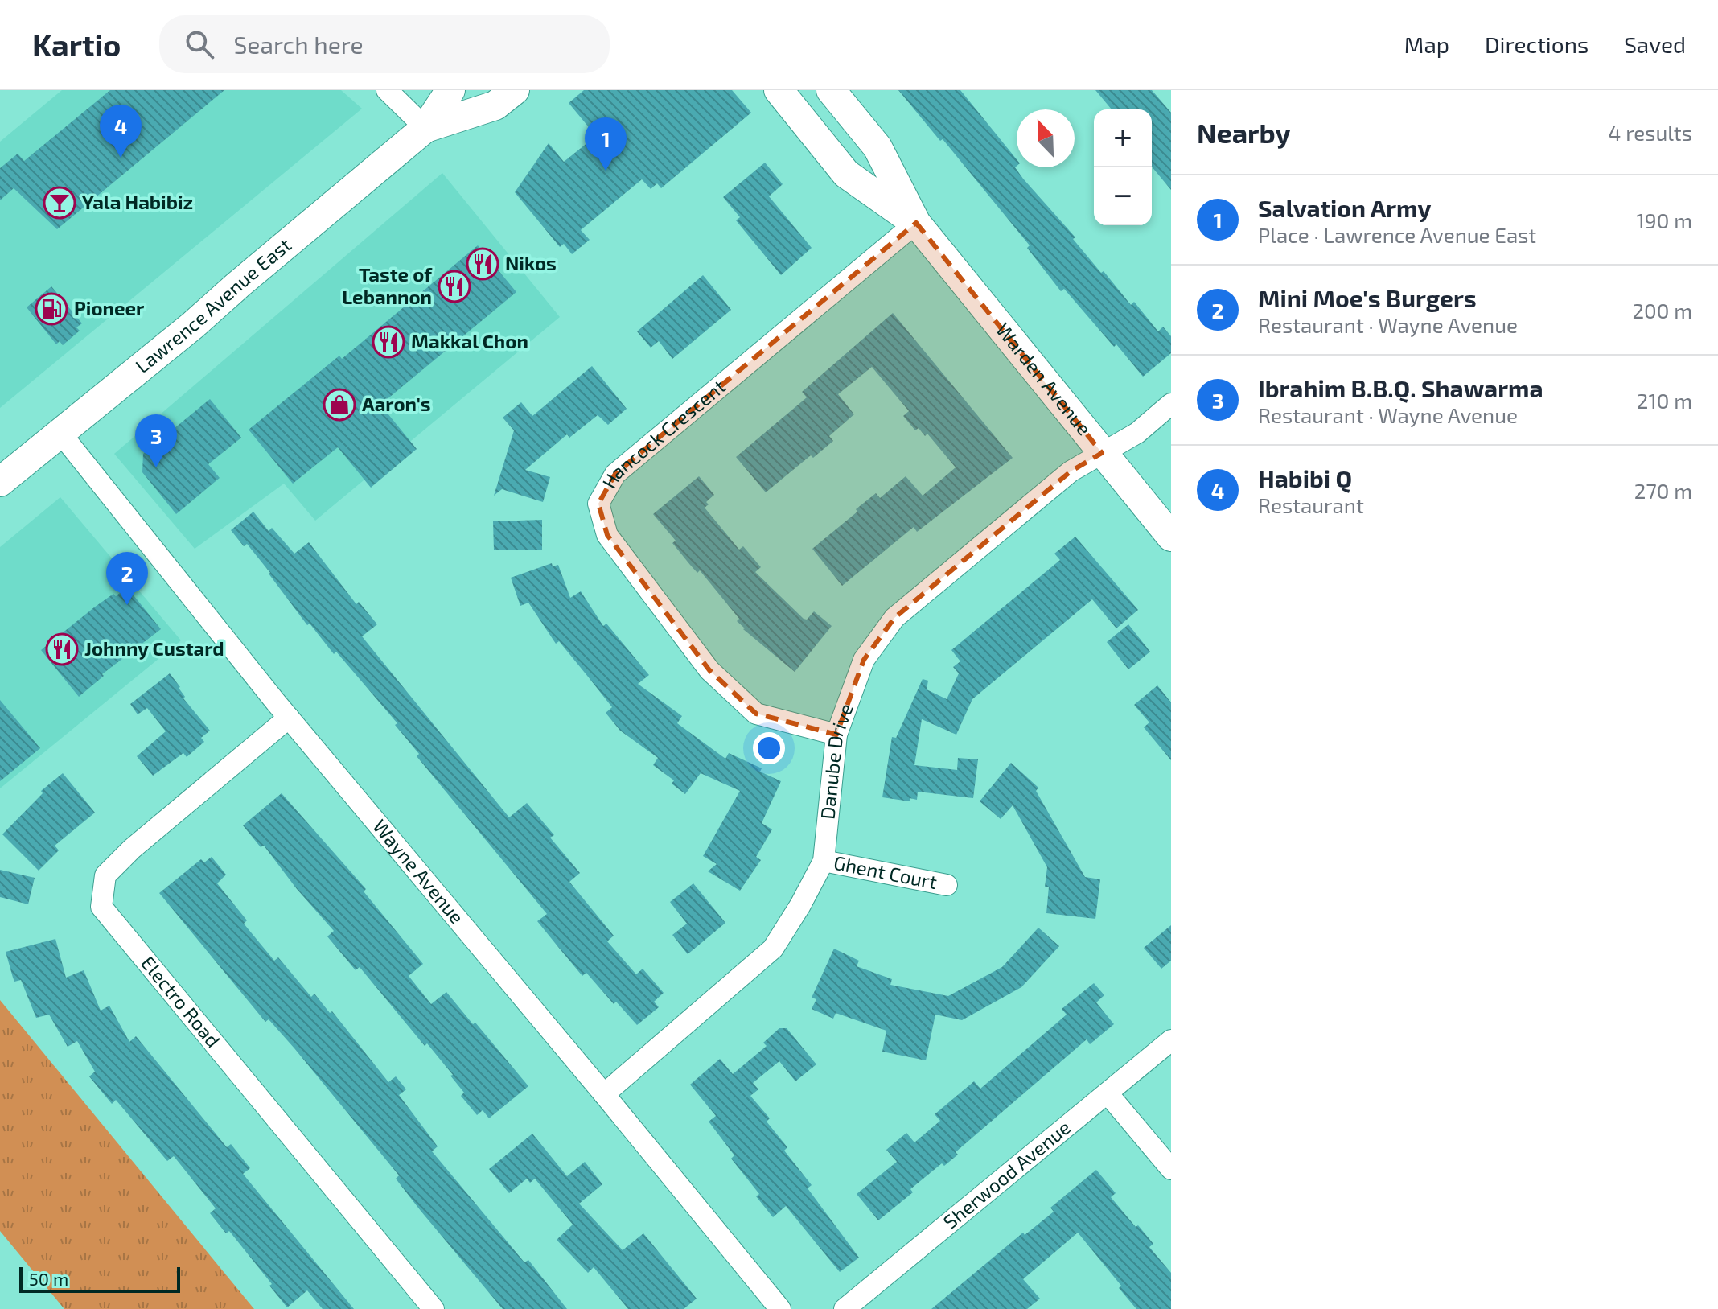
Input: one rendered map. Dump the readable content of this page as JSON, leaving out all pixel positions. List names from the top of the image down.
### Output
{
  "streets": {
    "main road": ["Lawrence Avenue East", "Warden Avenue"],
    "street": [
      "Hancock Crescent",
      "Danube Drive",
      "Wayne Avenue",
      "Ghent Court",
      "Electro Road",
      "Sherwood Avenue"
    ]
  },
  "crossings": [
    ["Lawrence Avenue East", "Wayne Avenue"],
    ["Warden Avenue", "Hancock Crescent"],
    ["Warden Avenue", "Danube Drive"],
    ["Hancock Crescent", "Danube Drive"],
    ["Danube Drive", "Wayne Avenue"],
    ["Danube Drive", "Ghent Court"],
    ["Wayne Avenue", "Electro Road"]
  ],
  "places": {
    "bar": ["Yala Habibiz"],
    "restaurant": [
      "Nikos",
      "Taste of Lebannon",
      "Makkal Chon",
      "Johnny Custard"
    ],
    "fuel station": ["Pioneer"],
    "shop": ["Aaron's"]
  },
  "scale_bar": "50 m",
  "north": "top left",
  "page": {
    "header": "Kartio",
    "search": "Search here",
    "nav": ["Map", "Directions", "Saved"],
    "heading": ["Nearby", "4 results"],
    "pins": [
      "4",
      "1",
      "3",
      "2"
    ],
    "map_buttons": ["+", "−"],
    "list": [
      {
        "mark": "1",
        "name": "Salvation Army",
        "note": "Place · Lawrence Avenue East",
        "value": "190 m"
      },
      {
        "mark": "2",
        "name": "Mini Moe's Burgers",
        "note": "Restaurant · Wayne Avenue",
        "value": "200 m"
      },
      {
        "mark": "3",
        "name": "Ibrahim B.B.Q. Shawarma",
        "note": "Restaurant · Wayne Avenue",
        "value": "210 m"
      },
      {
        "mark": "4",
        "name": "Habibi Q",
        "note": "Restaurant",
        "value": "270 m"
      }
    ],
    "scale": "50 m"
  }
}
